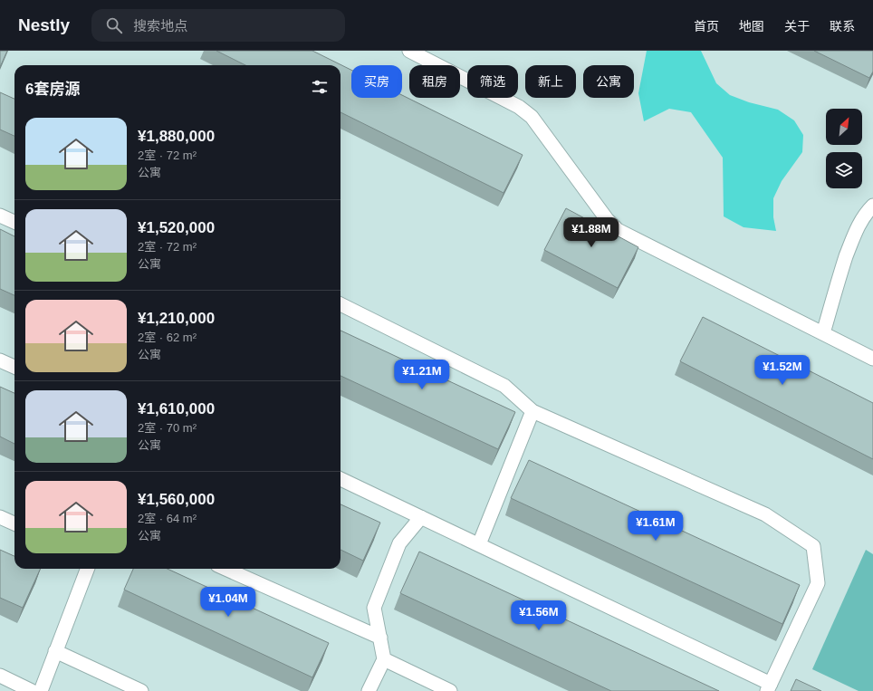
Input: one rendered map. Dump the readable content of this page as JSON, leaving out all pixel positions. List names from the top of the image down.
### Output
{
  "north": "top right",
  "page": {
    "header": "Nestly",
    "search": "搜索地点",
    "nav": [
      "首页",
      "地图",
      "关于",
      "联系"
    ],
    "chip": [
      "买房",
      "租房",
      "筛选",
      "新上",
      "公寓"
    ],
    "heading": "6套房源",
    "list": [
      {
        "name": "¥1,880,000",
        "note": "2室 · 72 m² · 公寓"
      },
      {
        "name": "¥1,520,000",
        "note": "2室 · 72 m² · 公寓"
      },
      {
        "name": "¥1,210,000",
        "note": "2室 · 62 m² · 公寓"
      },
      {
        "name": "¥1,610,000",
        "note": "2室 · 70 m² · 公寓"
      },
      {
        "name": "¥1,560,000",
        "note": "2室 · 64 m² · 公寓"
      }
    ],
    "price": [
      "¥1.88M",
      "¥1.52M",
      "¥1.21M",
      "¥1.61M",
      "¥1.04M",
      "¥1.56M"
    ]
  }
}
